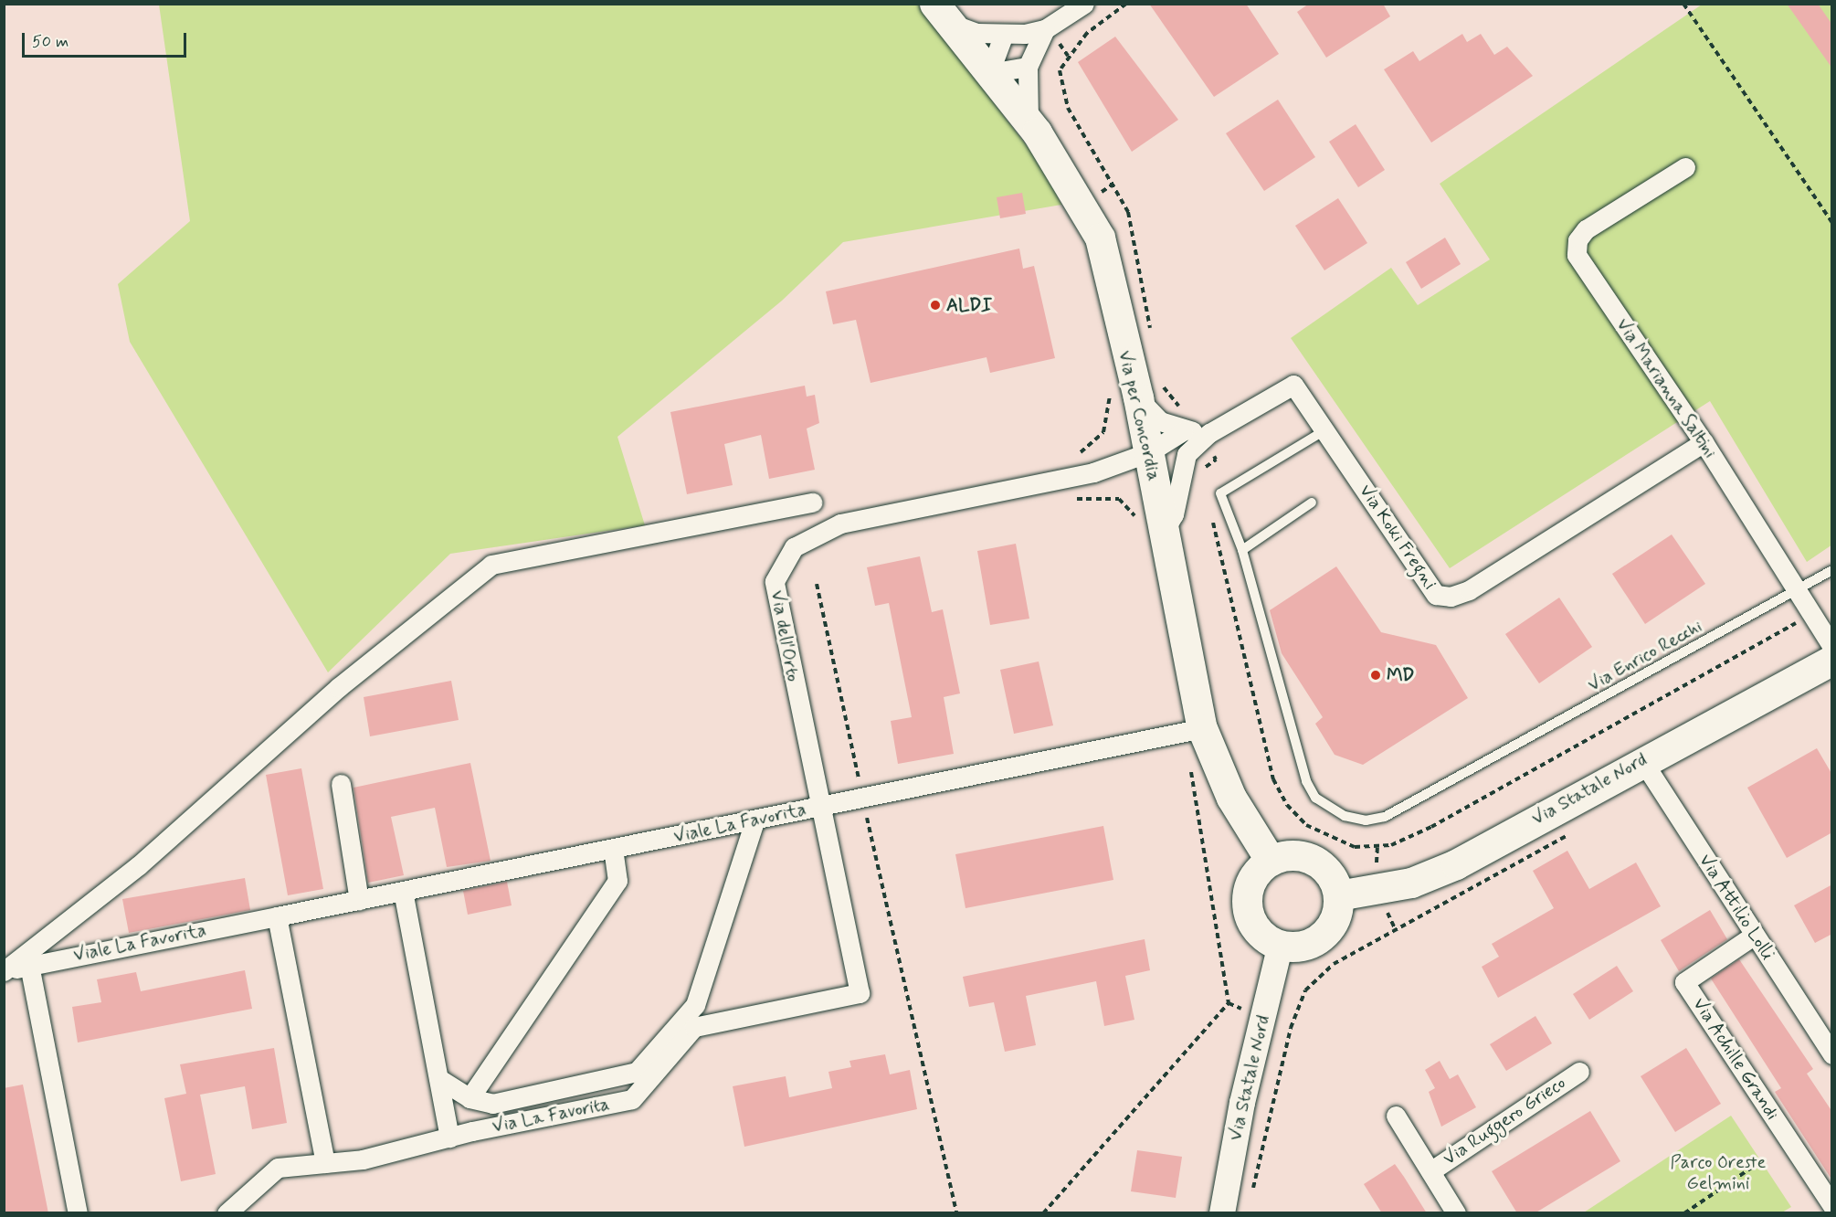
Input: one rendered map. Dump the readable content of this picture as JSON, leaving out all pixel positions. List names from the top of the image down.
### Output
{
  "streets": {
    "main road": ["Via per Concordia", "Via Statale Nord"],
    "street": [
      "Via Marianna Saltini",
      "Via Koki Fregni",
      "Via dell'Orto",
      "Viale La Favorita",
      "Via Attilio Lolli",
      "Via Achille Grandi",
      "Via La Favorita",
      "Via Ruggero Grieco"
    ],
    "lane": ["Via Enrico Recchi"]
  },
  "crossings": [
    ["Via Marianna Saltini", "Via Koki Fregni"],
    ["Via Marianna Saltini", "Via Enrico Recchi"],
    ["Via per Concordia", "Via dell'Orto"],
    ["Via per Concordia", "Via Statale Nord"],
    ["Via per Concordia", "Viale La Favorita"],
    ["Via Koki Fregni", "Via Enrico Recchi"],
    ["Via dell'Orto", "Viale La Favorita"],
    ["Via dell'Orto", "Via La Favorita"],
    ["Via Statale Nord", "Via Attilio Lolli"],
    ["Via Attilio Lolli", "Via Achille Grandi"]
  ],
  "parks": ["Parco Oreste Gelmini"],
  "places": ["ALDI", "MD"],
  "scale_bar": "50 m"
}
